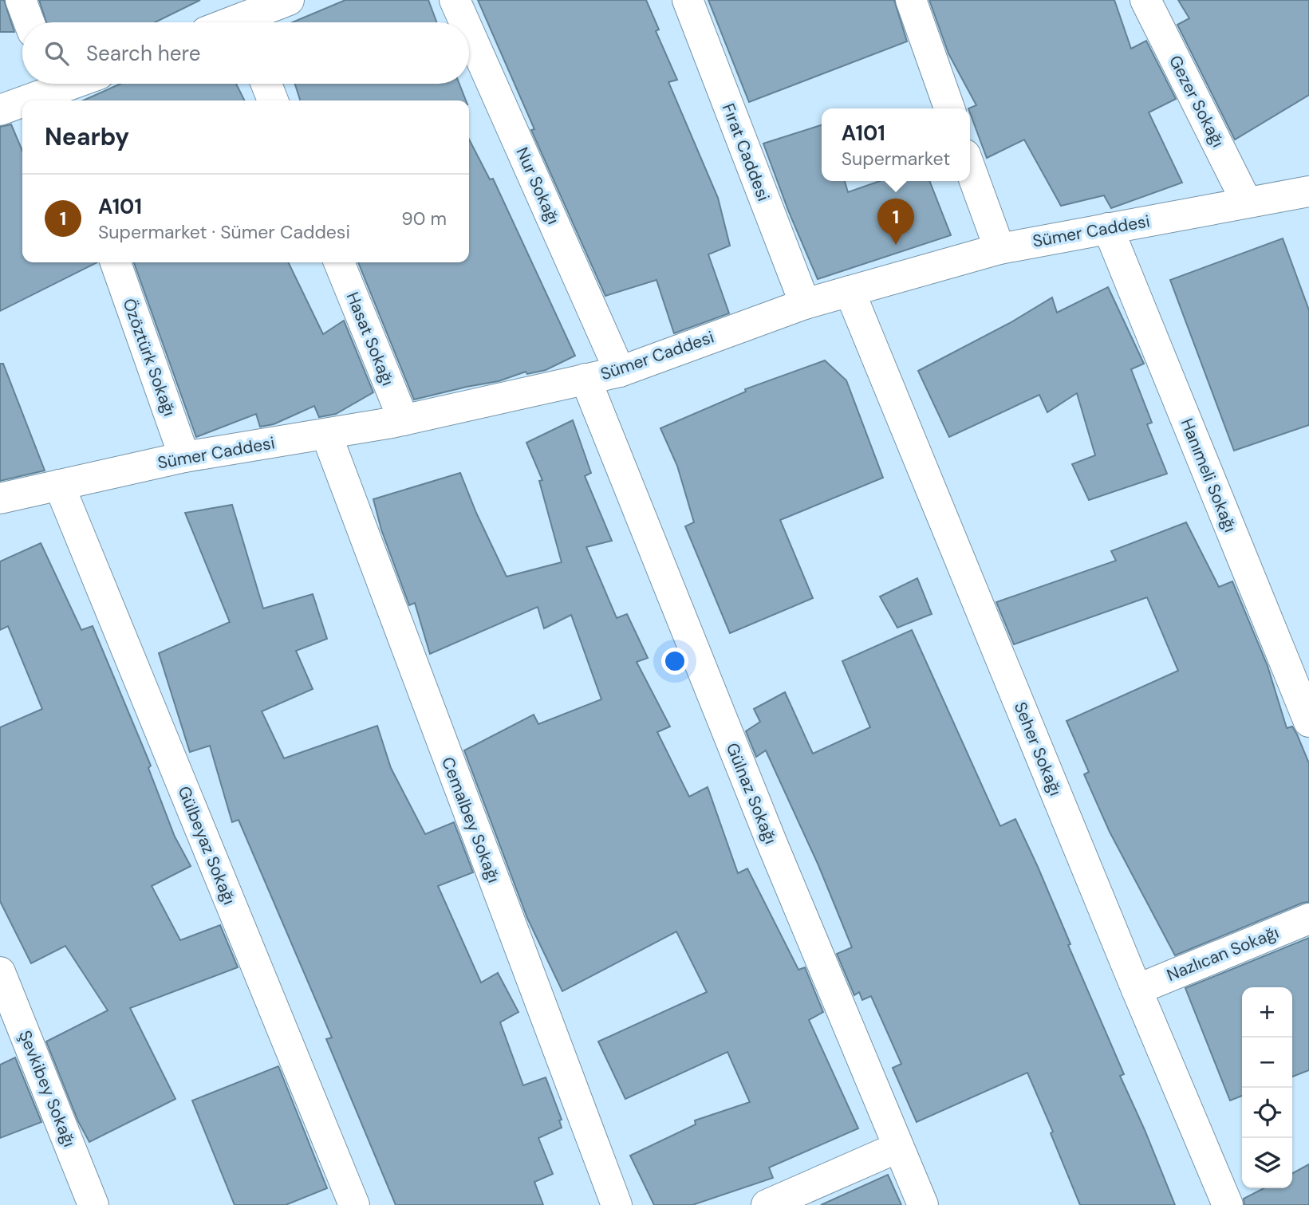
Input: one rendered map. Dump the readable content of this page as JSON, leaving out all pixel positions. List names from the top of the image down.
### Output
{
  "streets": {
    "street": [
      "Gezer Sokağı",
      "Fırat Caddesi",
      "Nur Sokağı",
      "Sümer Caddesi",
      "Hasat Sokağı",
      "Özöztürk Sokağı",
      "Hanımeli Sokağı",
      "Seher Sokağı",
      "Gülnaz Sokağı",
      "Cemalbey Sokağı",
      "Gülbeyaz Sokağı",
      "Nazlıcan Sokağı",
      "Şevkibey Sokağı"
    ]
  },
  "crossings": [
    ["Gezer Sokağı", "Sümer Caddesi"],
    ["Fırat Caddesi", "Sümer Caddesi"],
    ["Nur Sokağı", "Sümer Caddesi"],
    ["Sümer Caddesi", "Hasat Sokağı"],
    ["Sümer Caddesi", "Özöztürk Sokağı"],
    ["Sümer Caddesi", "Hanımeli Sokağı"],
    ["Sümer Caddesi", "Seher Sokağı"],
    ["Sümer Caddesi", "Gülnaz Sokağı"],
    ["Sümer Caddesi", "Cemalbey Sokağı"],
    ["Sümer Caddesi", "Gülbeyaz Sokağı"],
    ["Seher Sokağı", "Nazlıcan Sokağı"]
  ],
  "page": {
    "search": "Search here",
    "heading": "Nearby",
    "popup": ["A101", "Supermarket"],
    "list": [
      {
        "mark": "1",
        "name": "A101",
        "note": "Supermarket · Sümer Caddesi",
        "value": "90 m"
      }
    ],
    "pins": "1",
    "map_buttons": ["+", "−"]
  }
}
